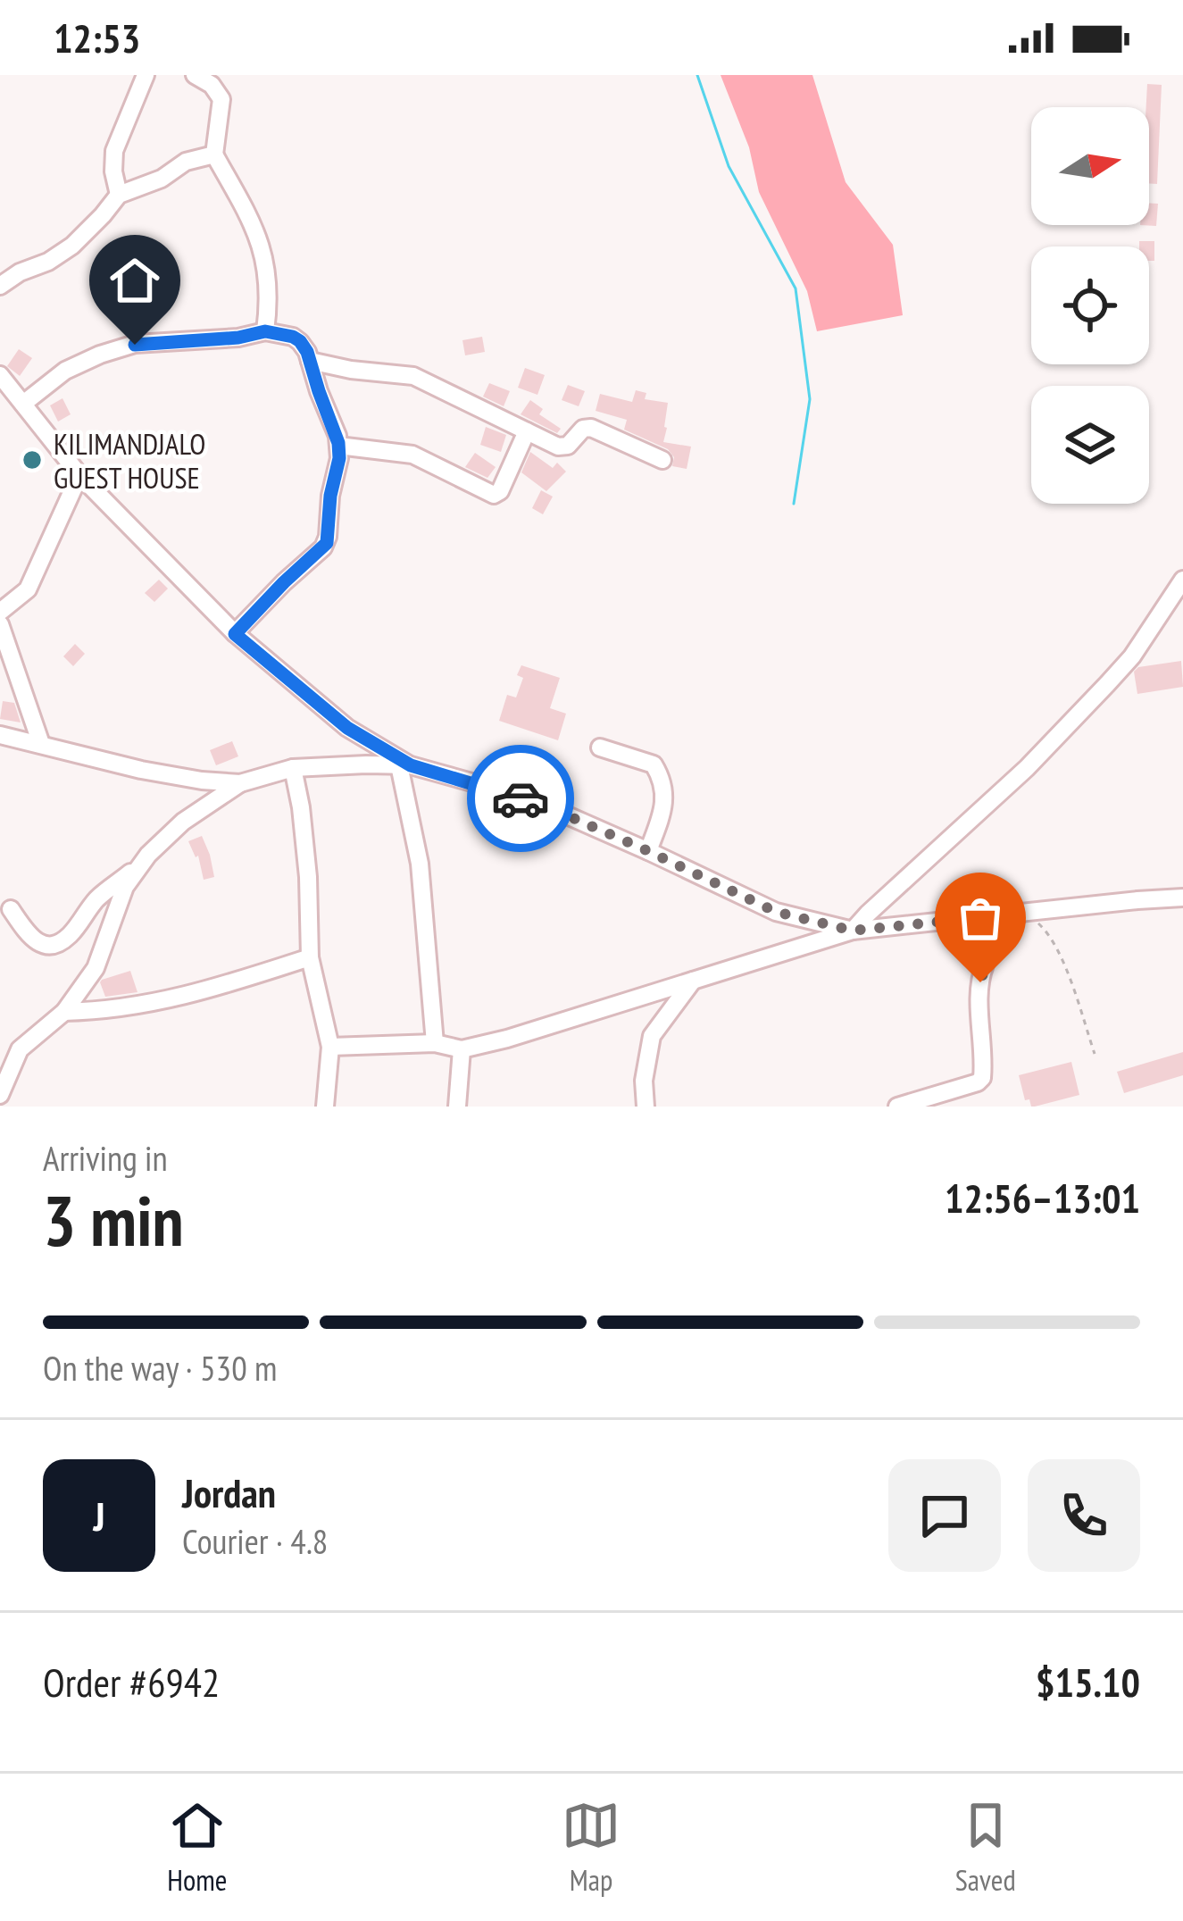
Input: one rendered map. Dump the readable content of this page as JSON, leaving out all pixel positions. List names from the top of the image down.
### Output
{
  "places": ["KILIMANDJALO GUEST HOUSE"],
  "north": "right",
  "page": {
    "status": "12:53",
    "heading": ["3 min", "Arriving in", "12:56–13:01"],
    "panel": [
      "Jordan",
      "Courier · 4.8",
      "Order #6942",
      "$15.10"
    ],
    "bar": "On the way · 530 m",
    "round": "J",
    "tabs": ["Home", "Map", "Saved"]
  }
}
